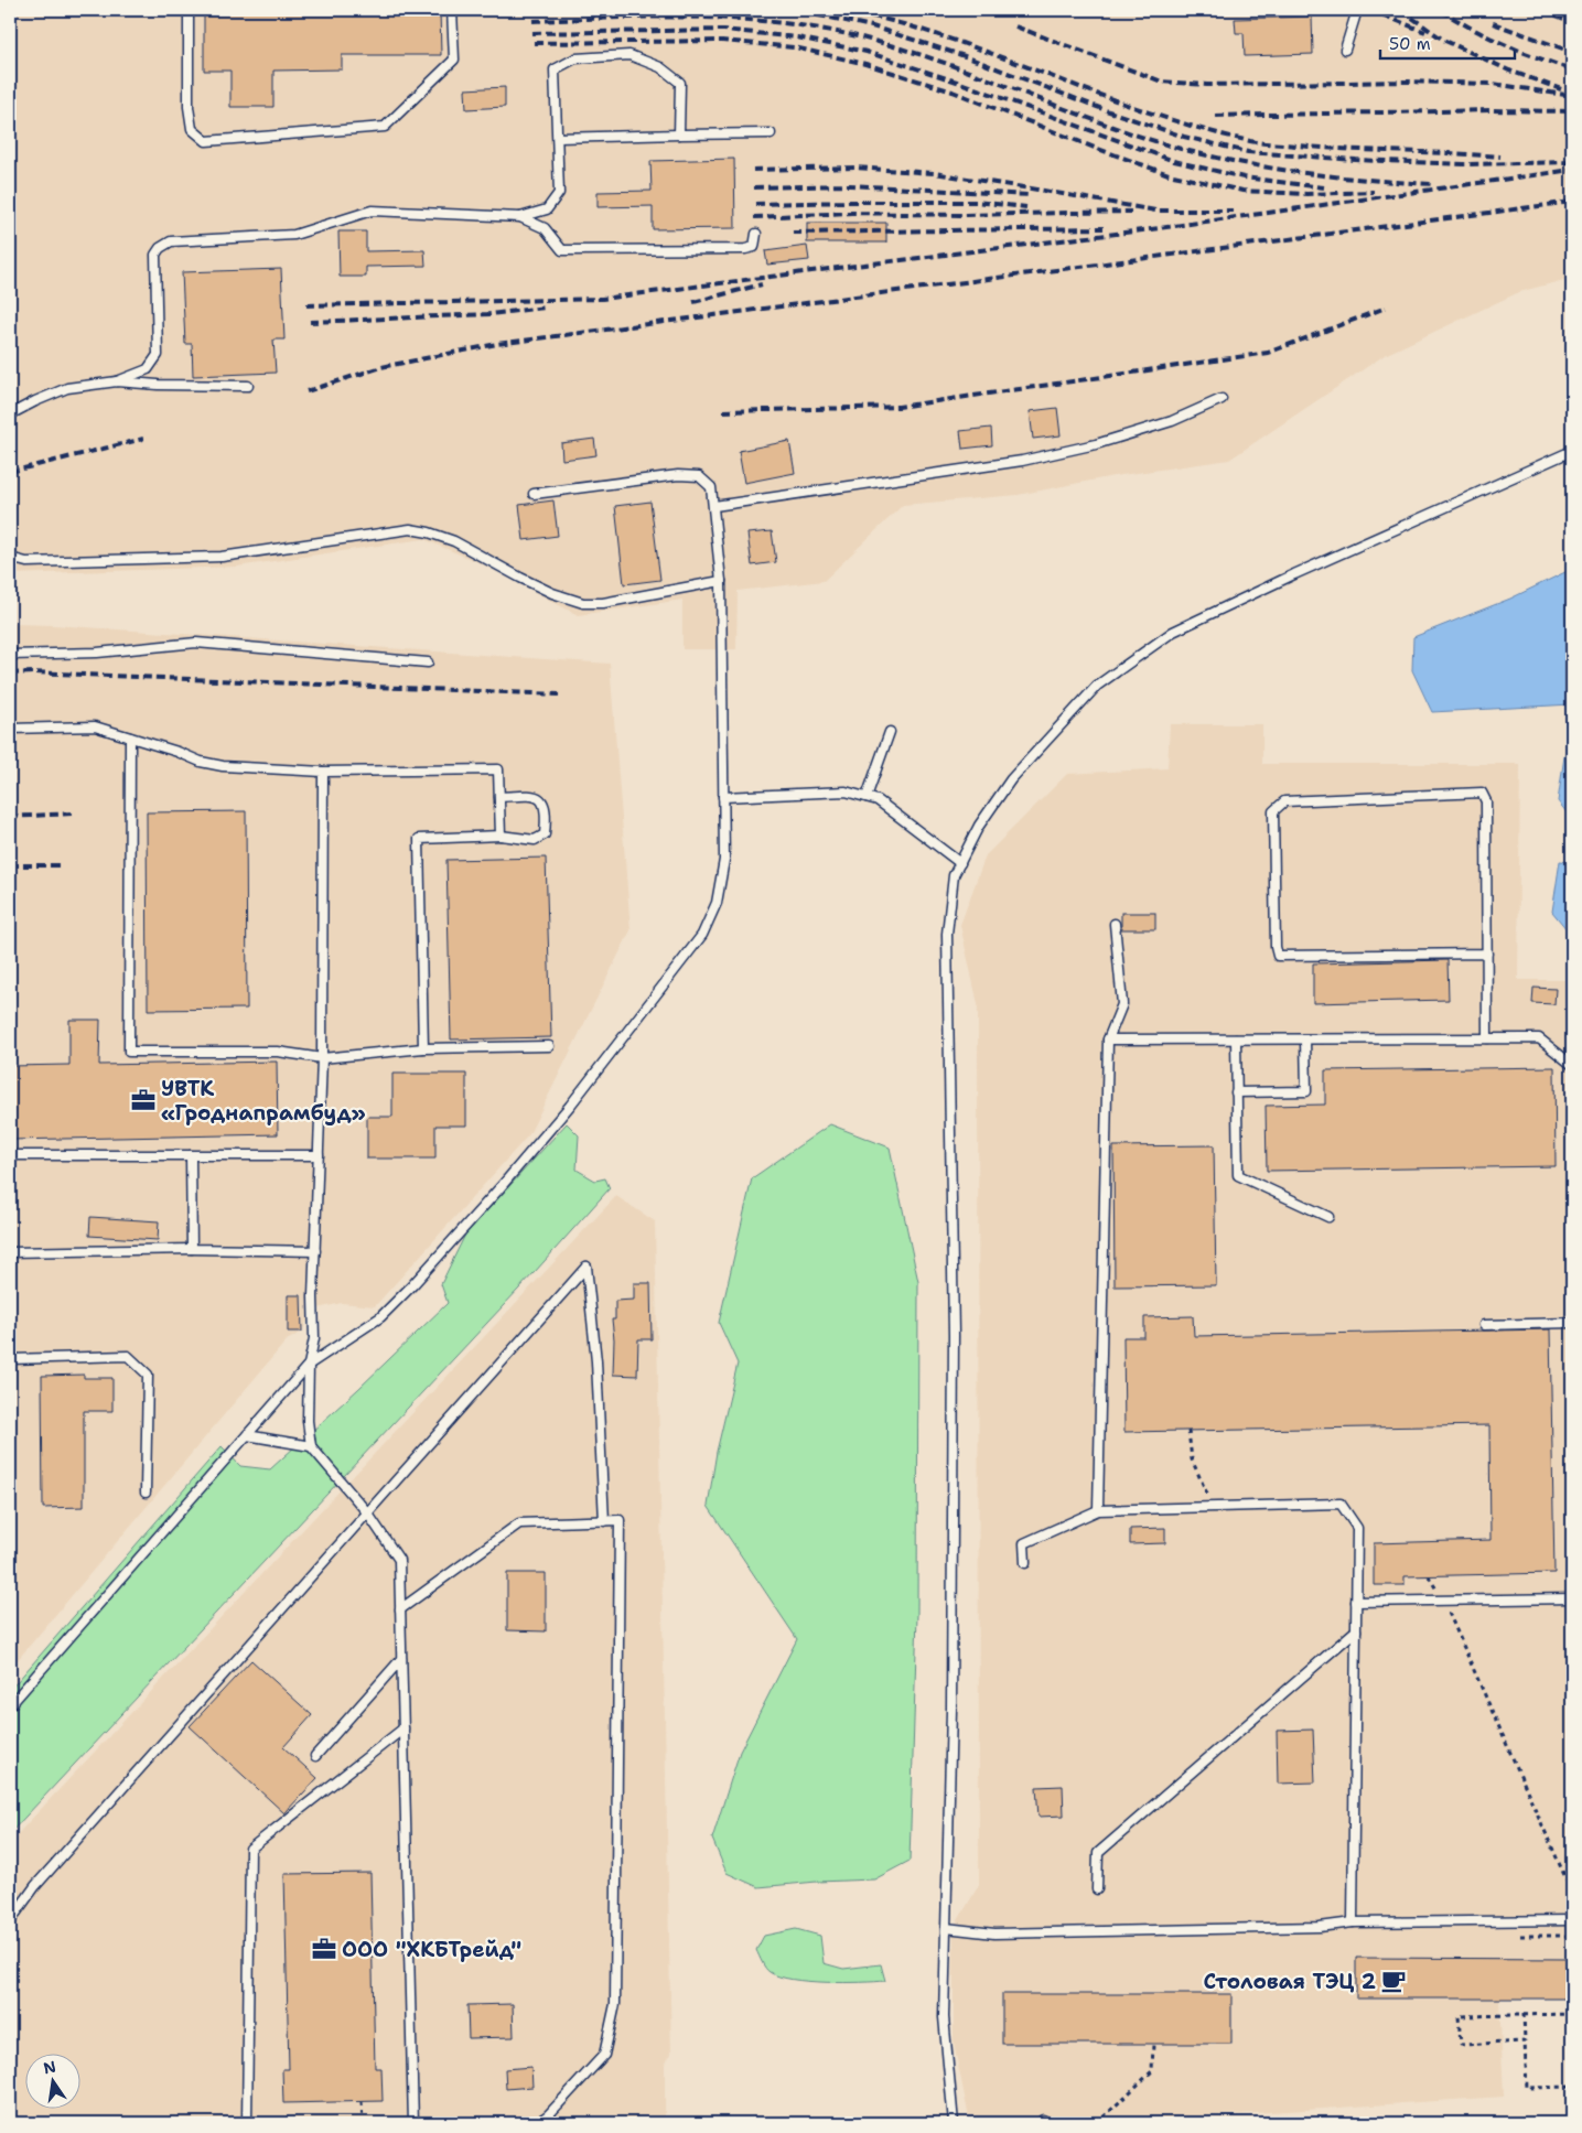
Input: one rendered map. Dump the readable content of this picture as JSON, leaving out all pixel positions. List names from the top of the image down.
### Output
{
  "places": {
    "office": ["УВТК «Гроднапрамбуд»", "ООО \"ХКБТрейд\""],
    "cafe": ["Столовая ТЭЦ 2"]
  },
  "scale_bar": "50 m",
  "north": "top"
}
